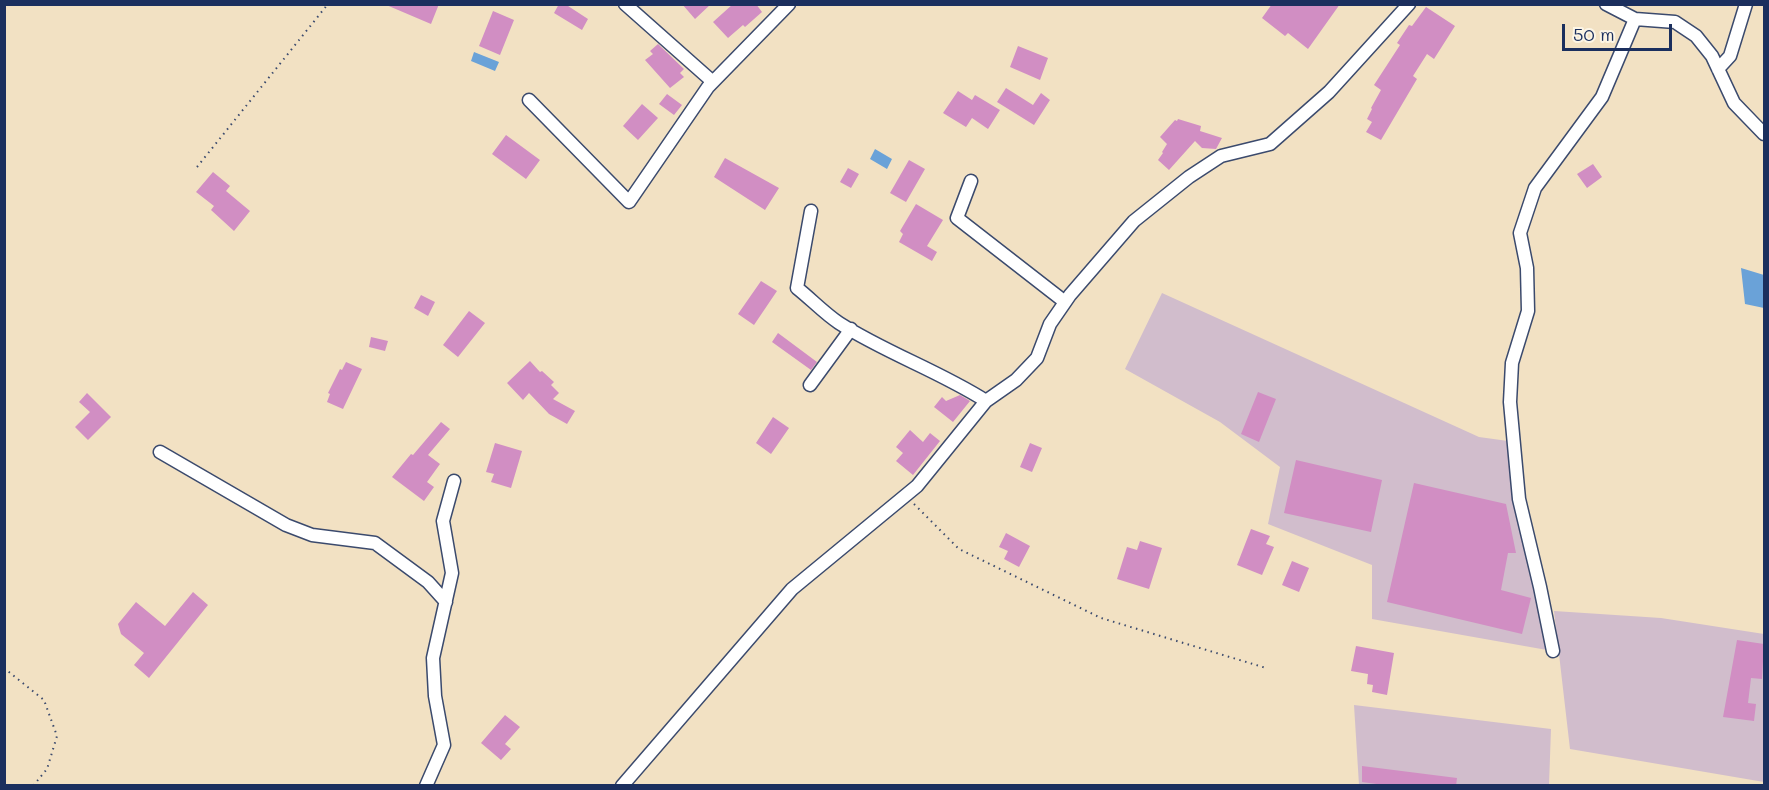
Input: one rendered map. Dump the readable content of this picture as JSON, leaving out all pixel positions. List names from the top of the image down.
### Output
{
  "scale_bar": "50 m"
}
